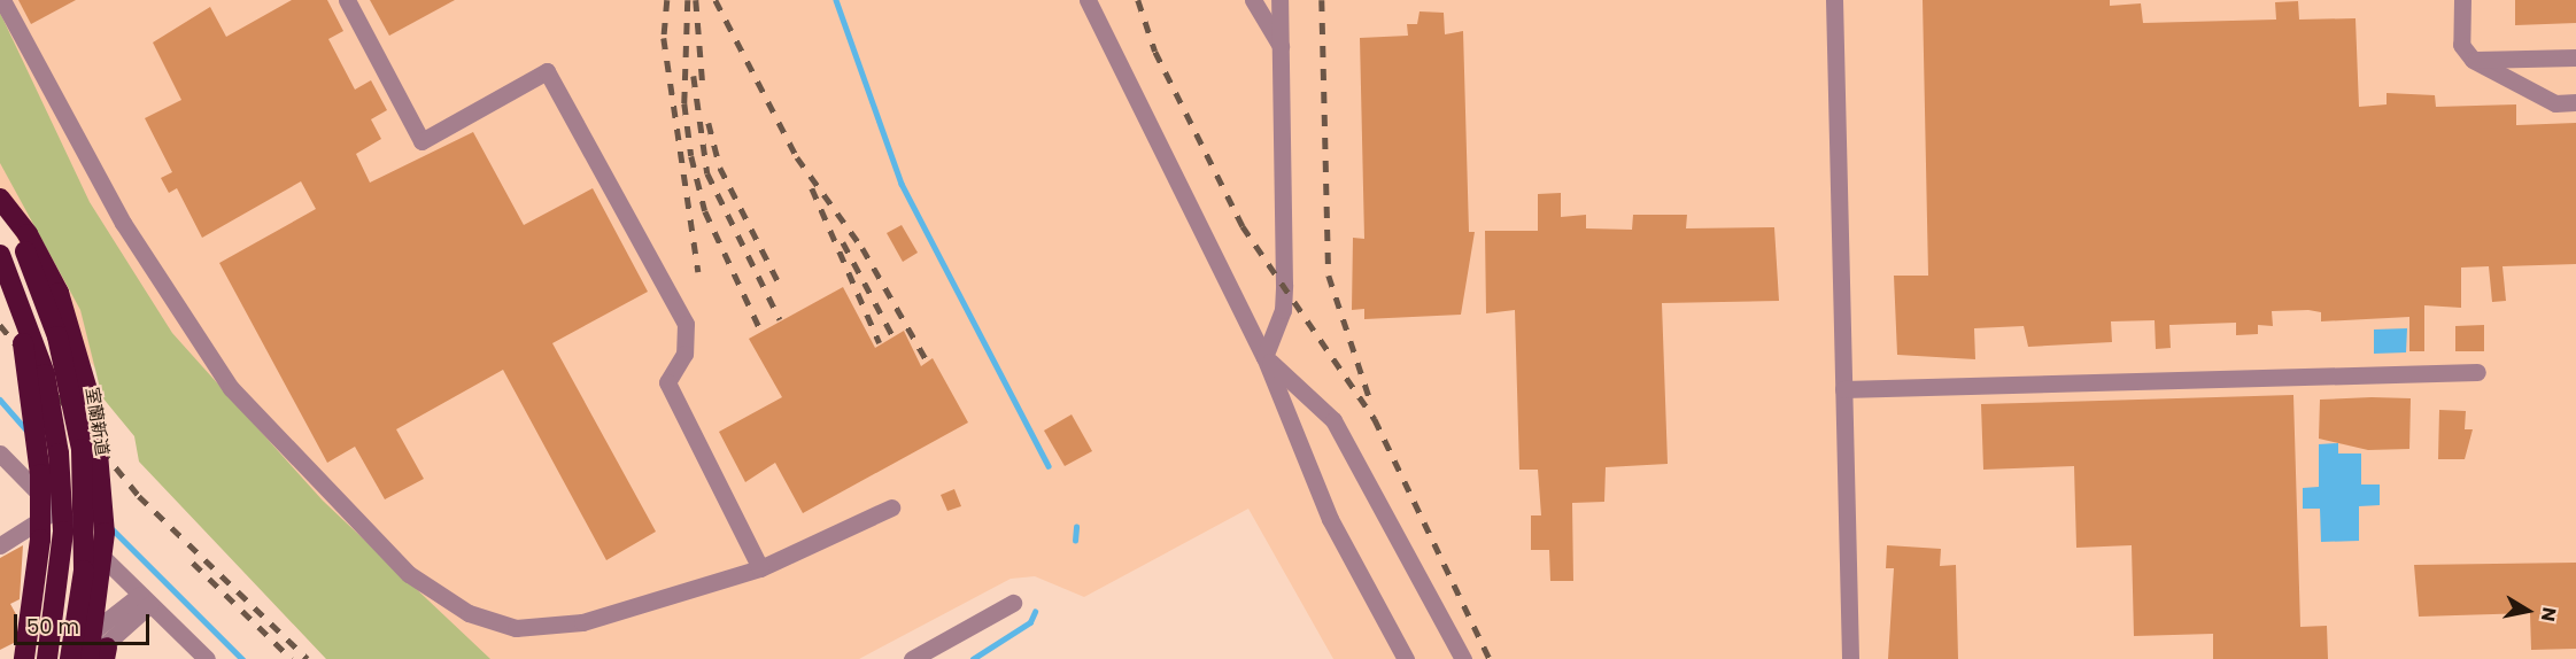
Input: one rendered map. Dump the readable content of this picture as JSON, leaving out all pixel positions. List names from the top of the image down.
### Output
{
  "streets": {
    "highway": ["室蘭新道"]
  },
  "scale_bar": "50 m",
  "north": "right"
}
